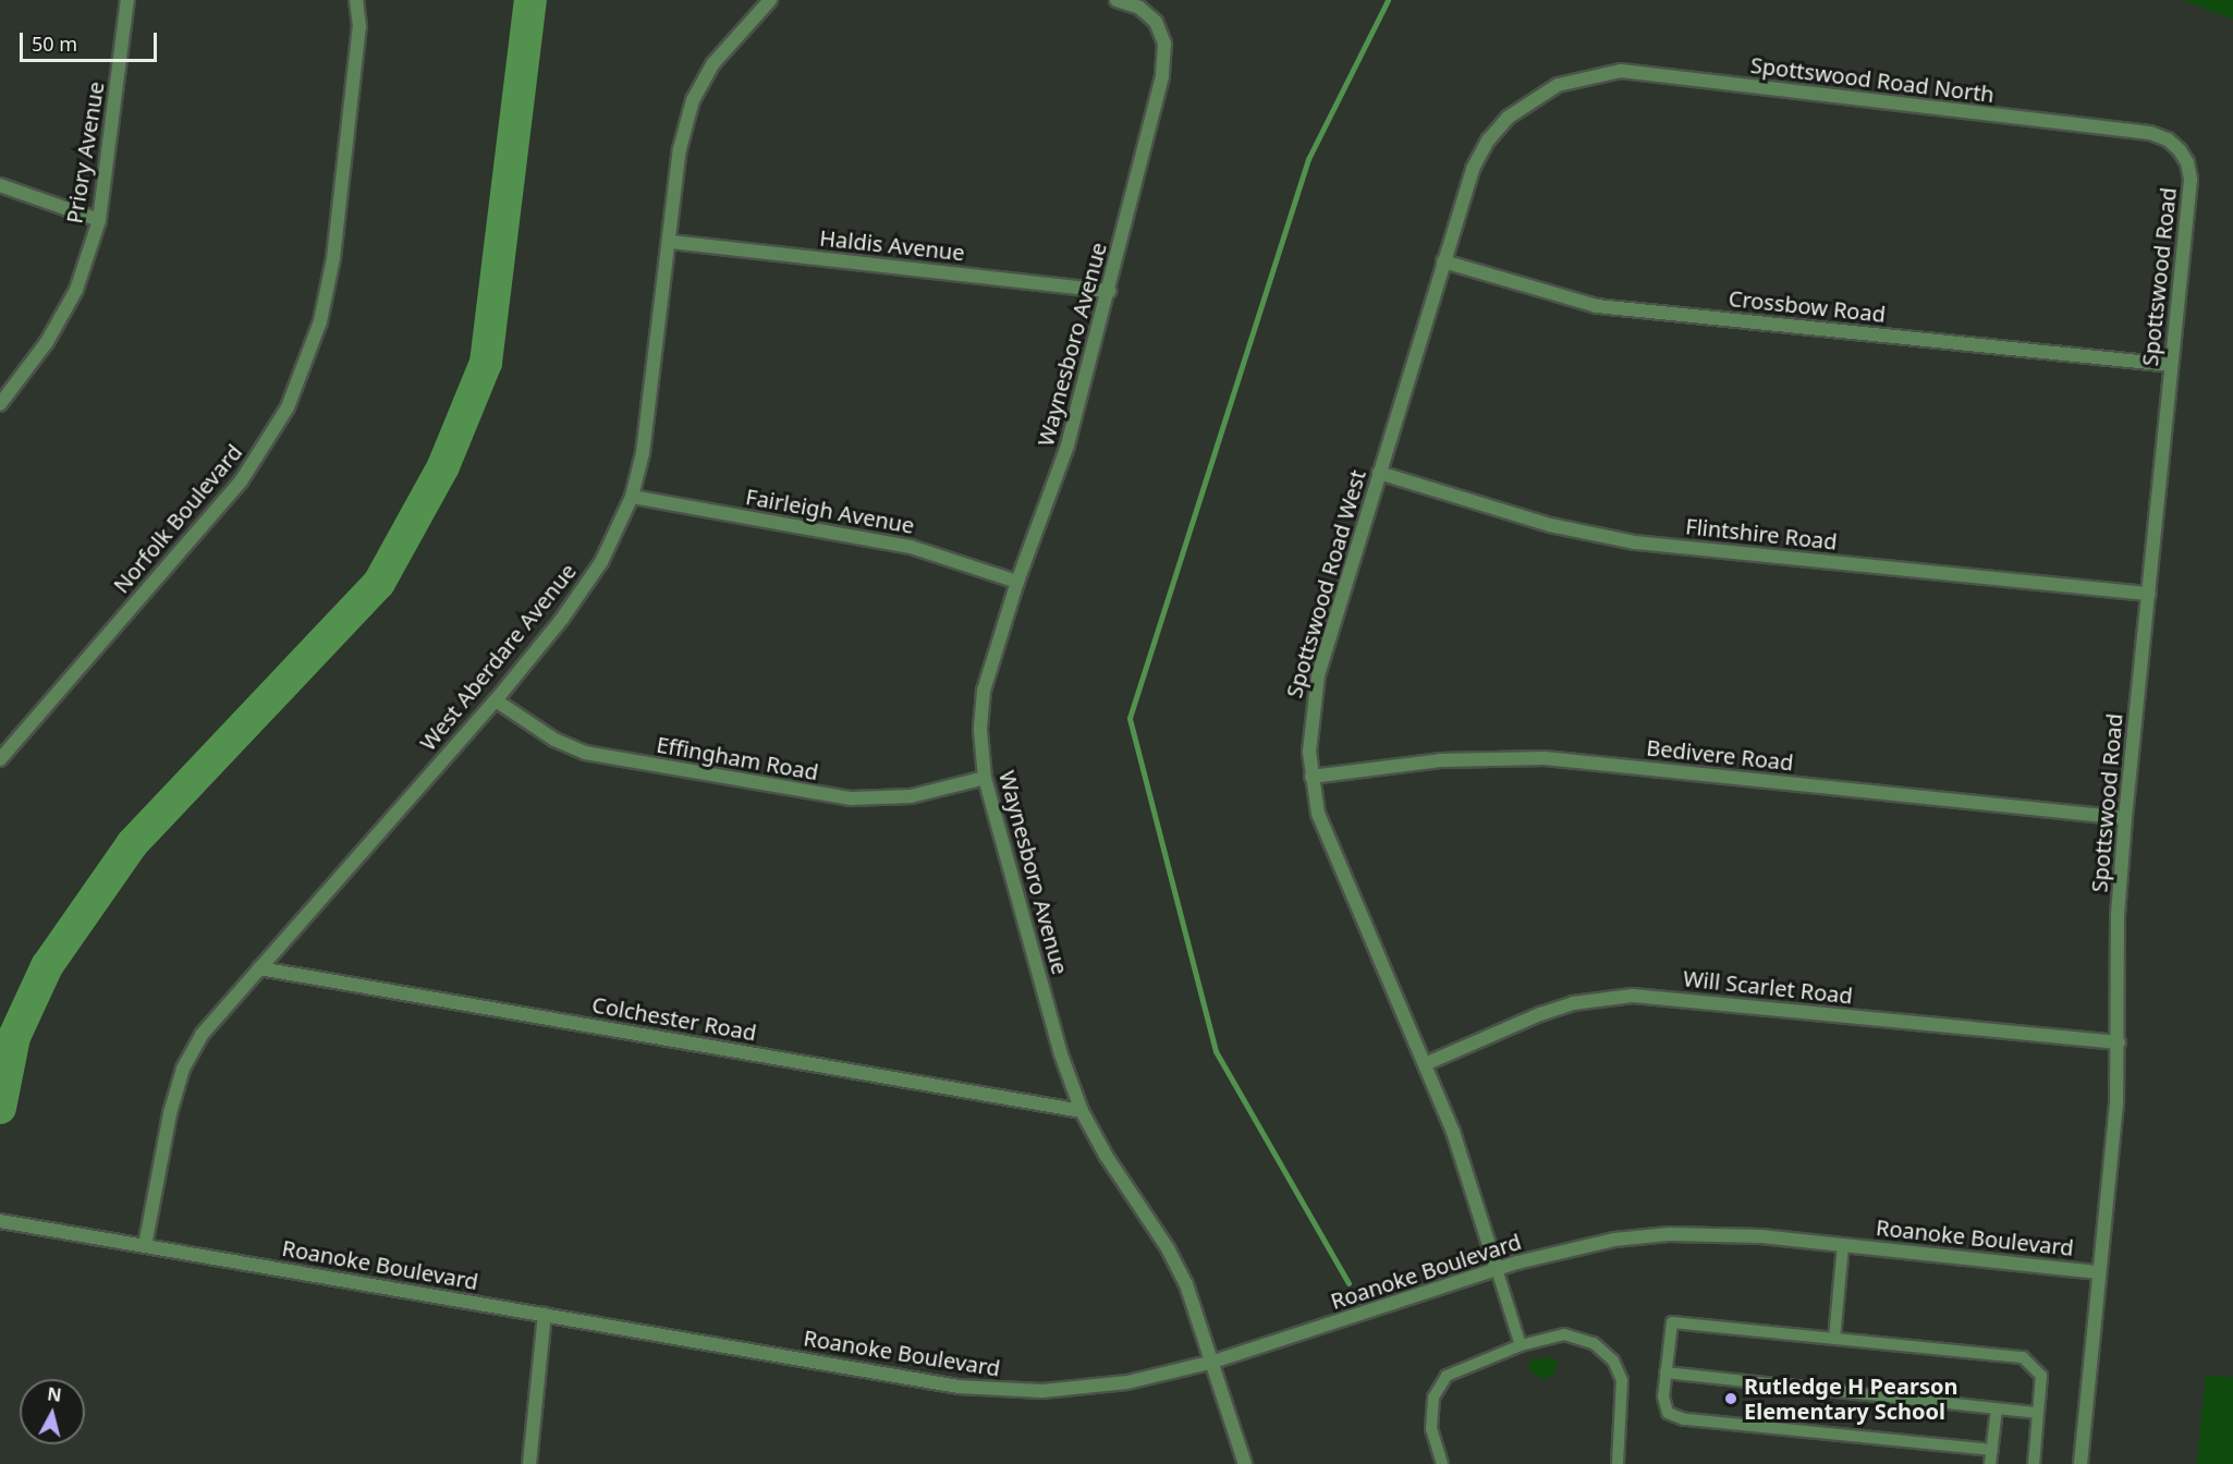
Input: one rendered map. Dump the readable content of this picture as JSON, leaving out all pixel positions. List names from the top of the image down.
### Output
{
  "streets": {
    "street": [
      "Spottswood Road North",
      "Priory Avenue",
      "Haldis Avenue",
      "Spottswood Road",
      "Crossbow Road",
      "Waynesboro Avenue",
      "Fairleigh Avenue",
      "Norfolk Boulevard",
      "Flintshire Road",
      "Spottswood Road West",
      "West Aberdare Avenue",
      "Bedivere Road",
      "Effingham Road",
      "Will Scarlet Road",
      "Colchester Road",
      "Roanoke Boulevard"
    ]
  },
  "crossings": [
    ["Spottswood Road North", "Spottswood Road"],
    ["Spottswood Road North", "Spottswood Road West"],
    ["Haldis Avenue", "Waynesboro Avenue"],
    ["Haldis Avenue", "West Aberdare Avenue"],
    ["Spottswood Road", "Crossbow Road"],
    ["Spottswood Road", "Flintshire Road"],
    ["Spottswood Road", "Bedivere Road"],
    ["Spottswood Road", "Will Scarlet Road"],
    ["Spottswood Road", "Roanoke Boulevard"],
    ["Crossbow Road", "Spottswood Road West"],
    ["Waynesboro Avenue", "Fairleigh Avenue"],
    ["Waynesboro Avenue", "Effingham Road"],
    ["Waynesboro Avenue", "Colchester Road"],
    ["Waynesboro Avenue", "Roanoke Boulevard"],
    ["Fairleigh Avenue", "West Aberdare Avenue"],
    ["Flintshire Road", "Spottswood Road West"],
    ["Spottswood Road West", "Bedivere Road"],
    ["Spottswood Road West", "Will Scarlet Road"],
    ["Spottswood Road West", "Roanoke Boulevard"],
    ["West Aberdare Avenue", "Effingham Road"],
    ["West Aberdare Avenue", "Colchester Road"],
    ["West Aberdare Avenue", "Roanoke Boulevard"]
  ],
  "places": ["Rutledge H Pearson Elementary School"],
  "scale_bar": "50 m",
  "north": "top"
}
